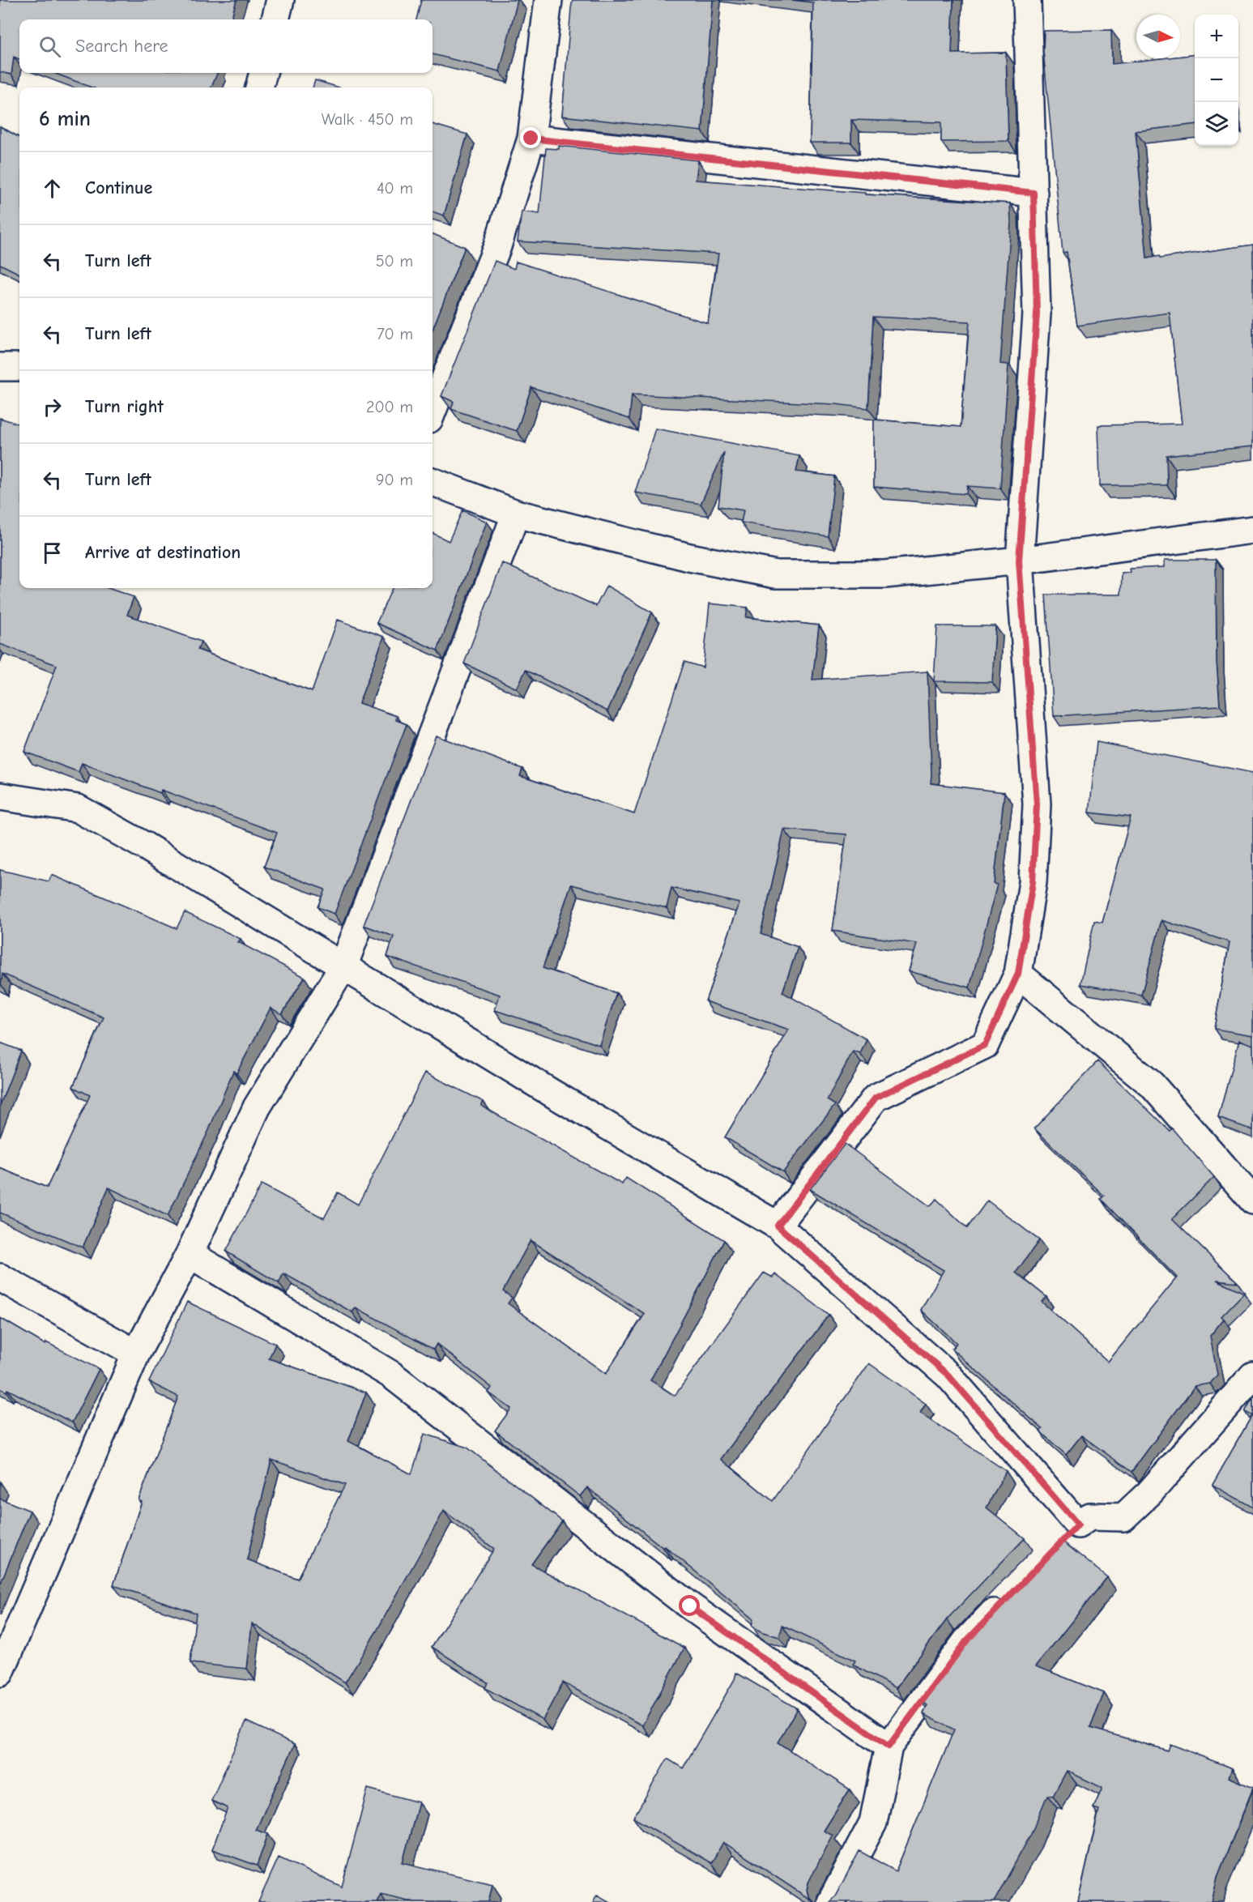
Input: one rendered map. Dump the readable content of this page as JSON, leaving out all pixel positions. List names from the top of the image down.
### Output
{
  "north": "right",
  "page": {
    "map_buttons": ["+", "−"],
    "search": "Search here",
    "heading": ["6 min", "Walk · 450 m"],
    "list": [
      ["Continue", "40 m"],
      ["Turn left", "50 m"],
      ["Turn left", "70 m"],
      ["Turn right", "200 m"],
      ["Turn left", "90 m"],
      "Arrive at destination"
    ]
  }
}
